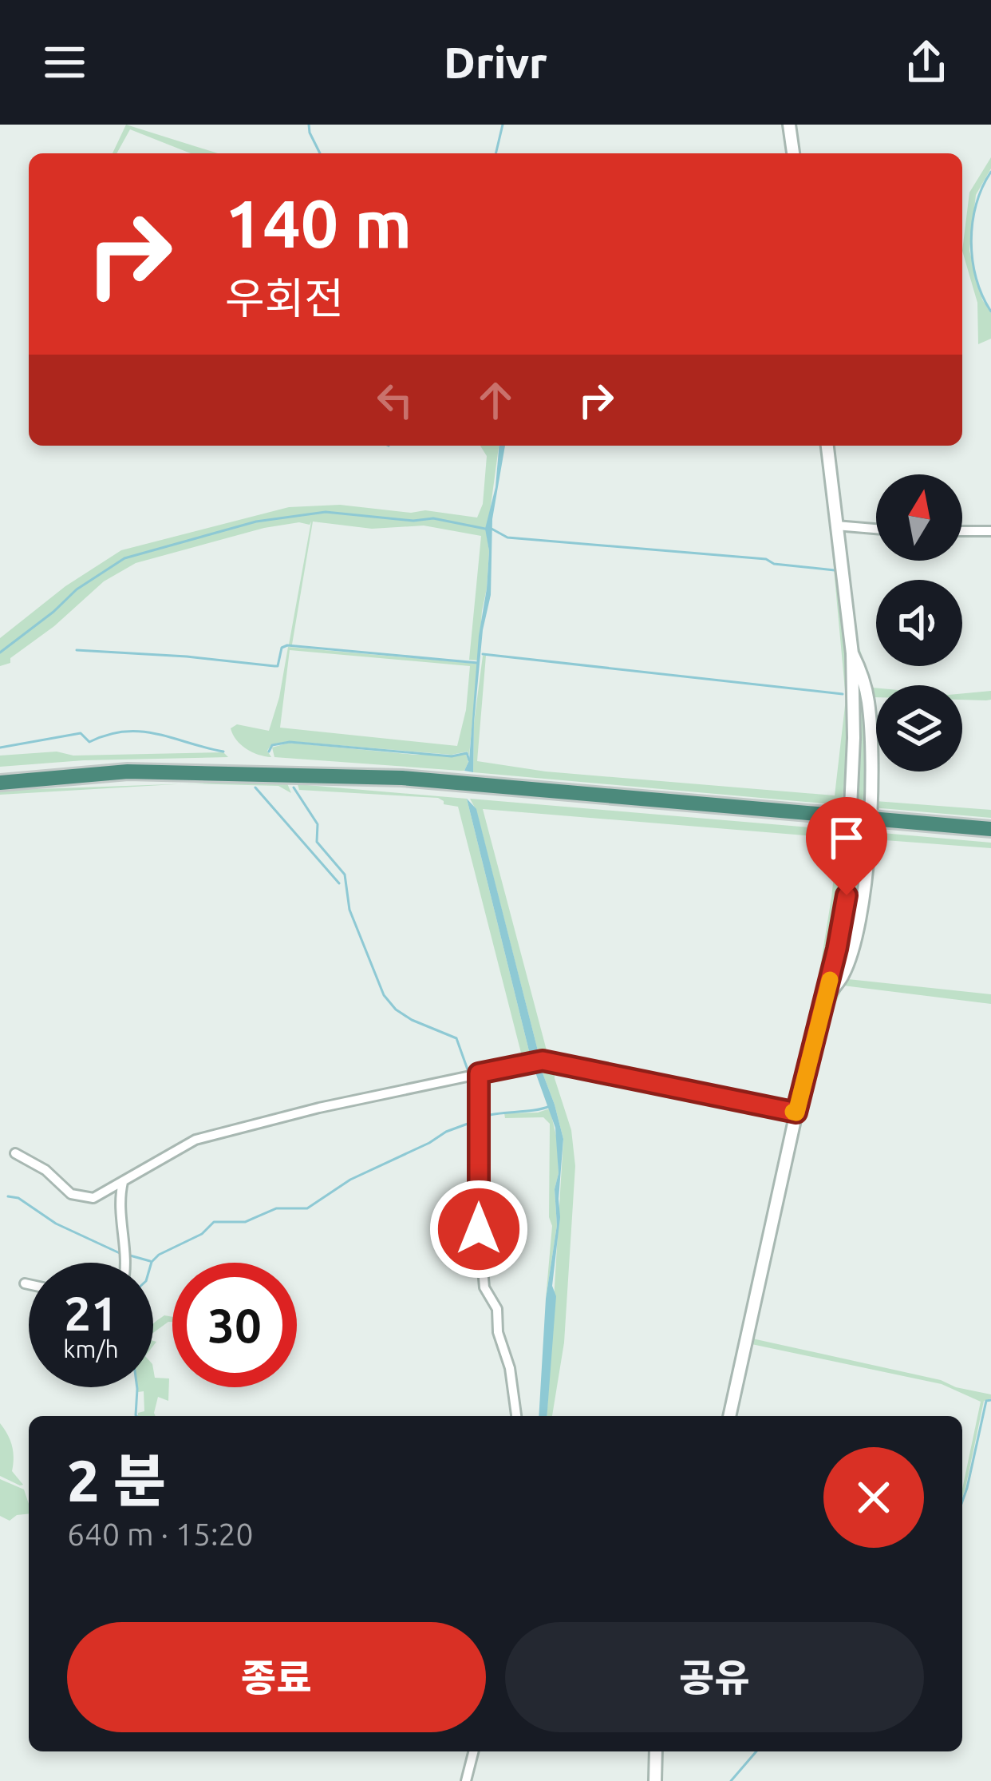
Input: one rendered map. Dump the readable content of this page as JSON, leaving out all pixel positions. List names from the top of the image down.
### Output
{
  "north": "top",
  "page": {
    "header": "Drivr",
    "turn": ["140 m", "우회전"],
    "speed": "21 km/h",
    "limit": "30",
    "heading": ["2 분", "640 m · 15:20"],
    "buttons": ["종료", "공유"]
  }
}
